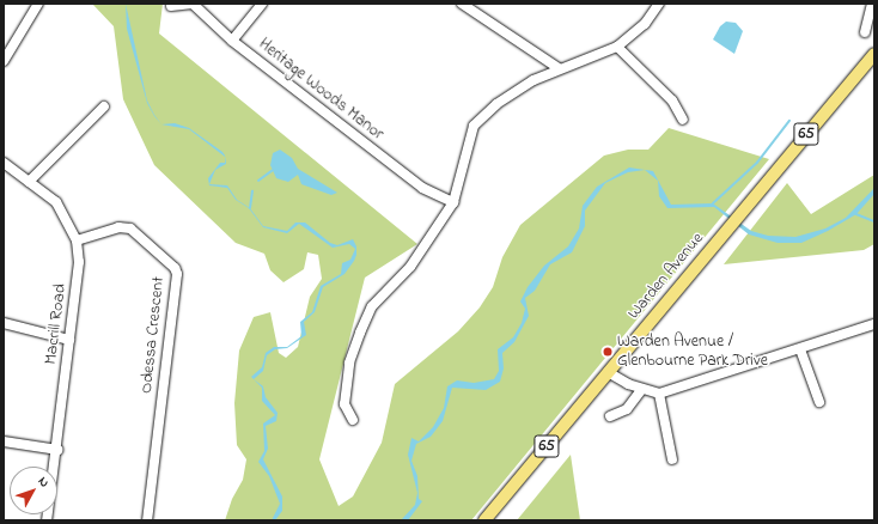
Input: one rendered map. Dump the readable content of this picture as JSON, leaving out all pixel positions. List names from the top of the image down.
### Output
{
  "streets": {
    "main road": ["65", "Warden Avenue"],
    "street": ["Heritage Woods Manor", "Macrill Road", "Odessa Crescent"]
  },
  "crossings": [
    ["Macrill Road", "Odessa Crescent"]
  ],
  "places": ["Warden Avenue / Glenbourne Park Drive"],
  "north": "top right"
}
